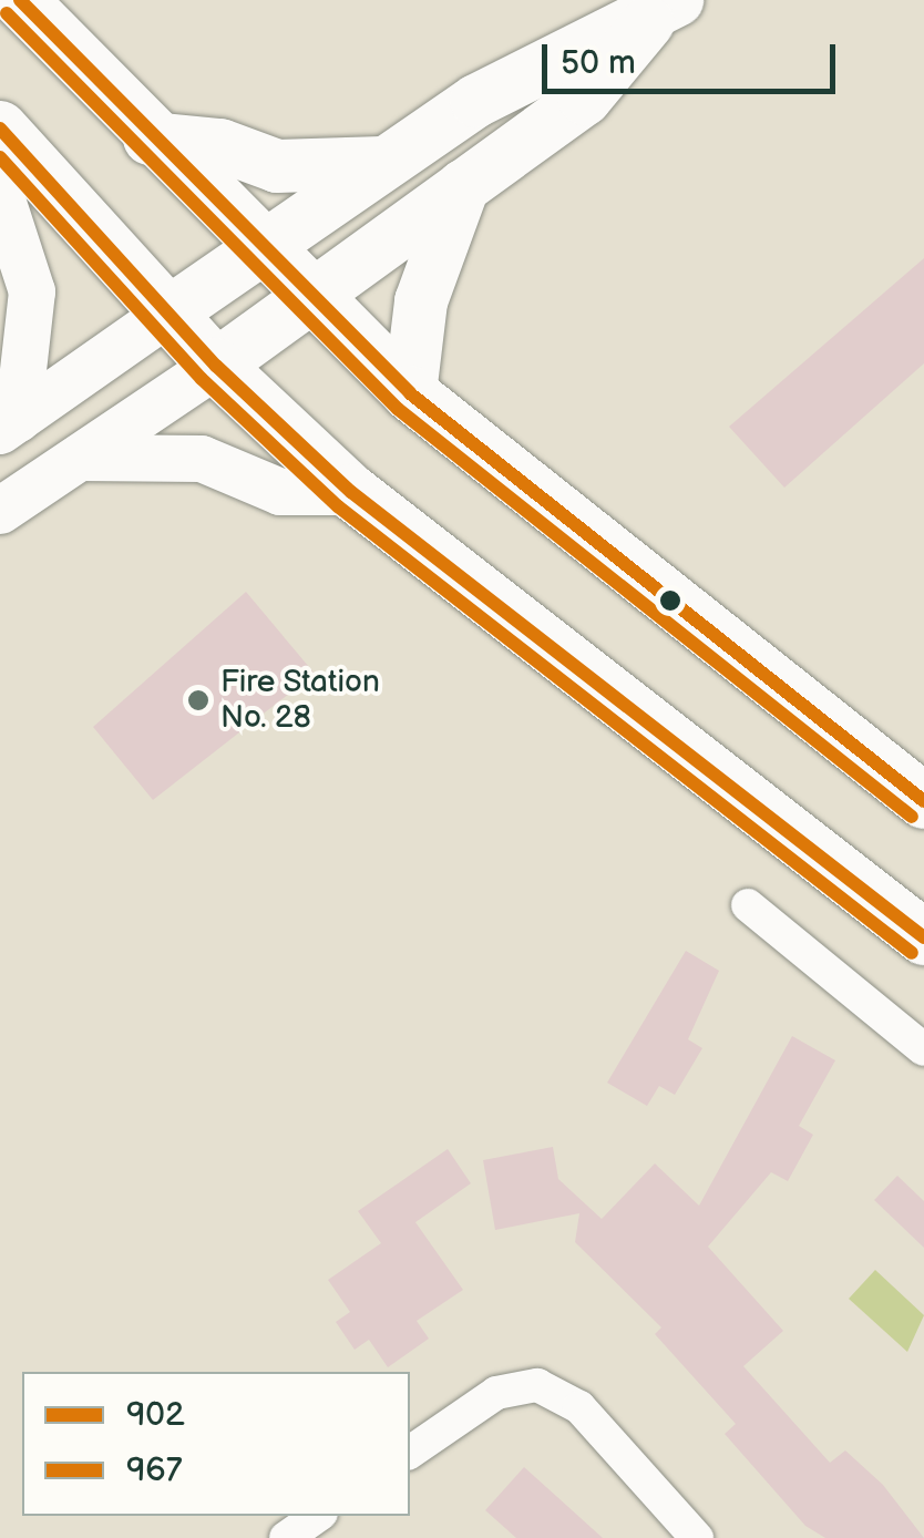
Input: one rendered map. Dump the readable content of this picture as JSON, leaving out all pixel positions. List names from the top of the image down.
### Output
{
  "places": ["Fire Station No. 28"],
  "lines": ["transit line 902", "transit line 967"],
  "legend": ["902", "967"],
  "scale_bar": "50 m"
}
